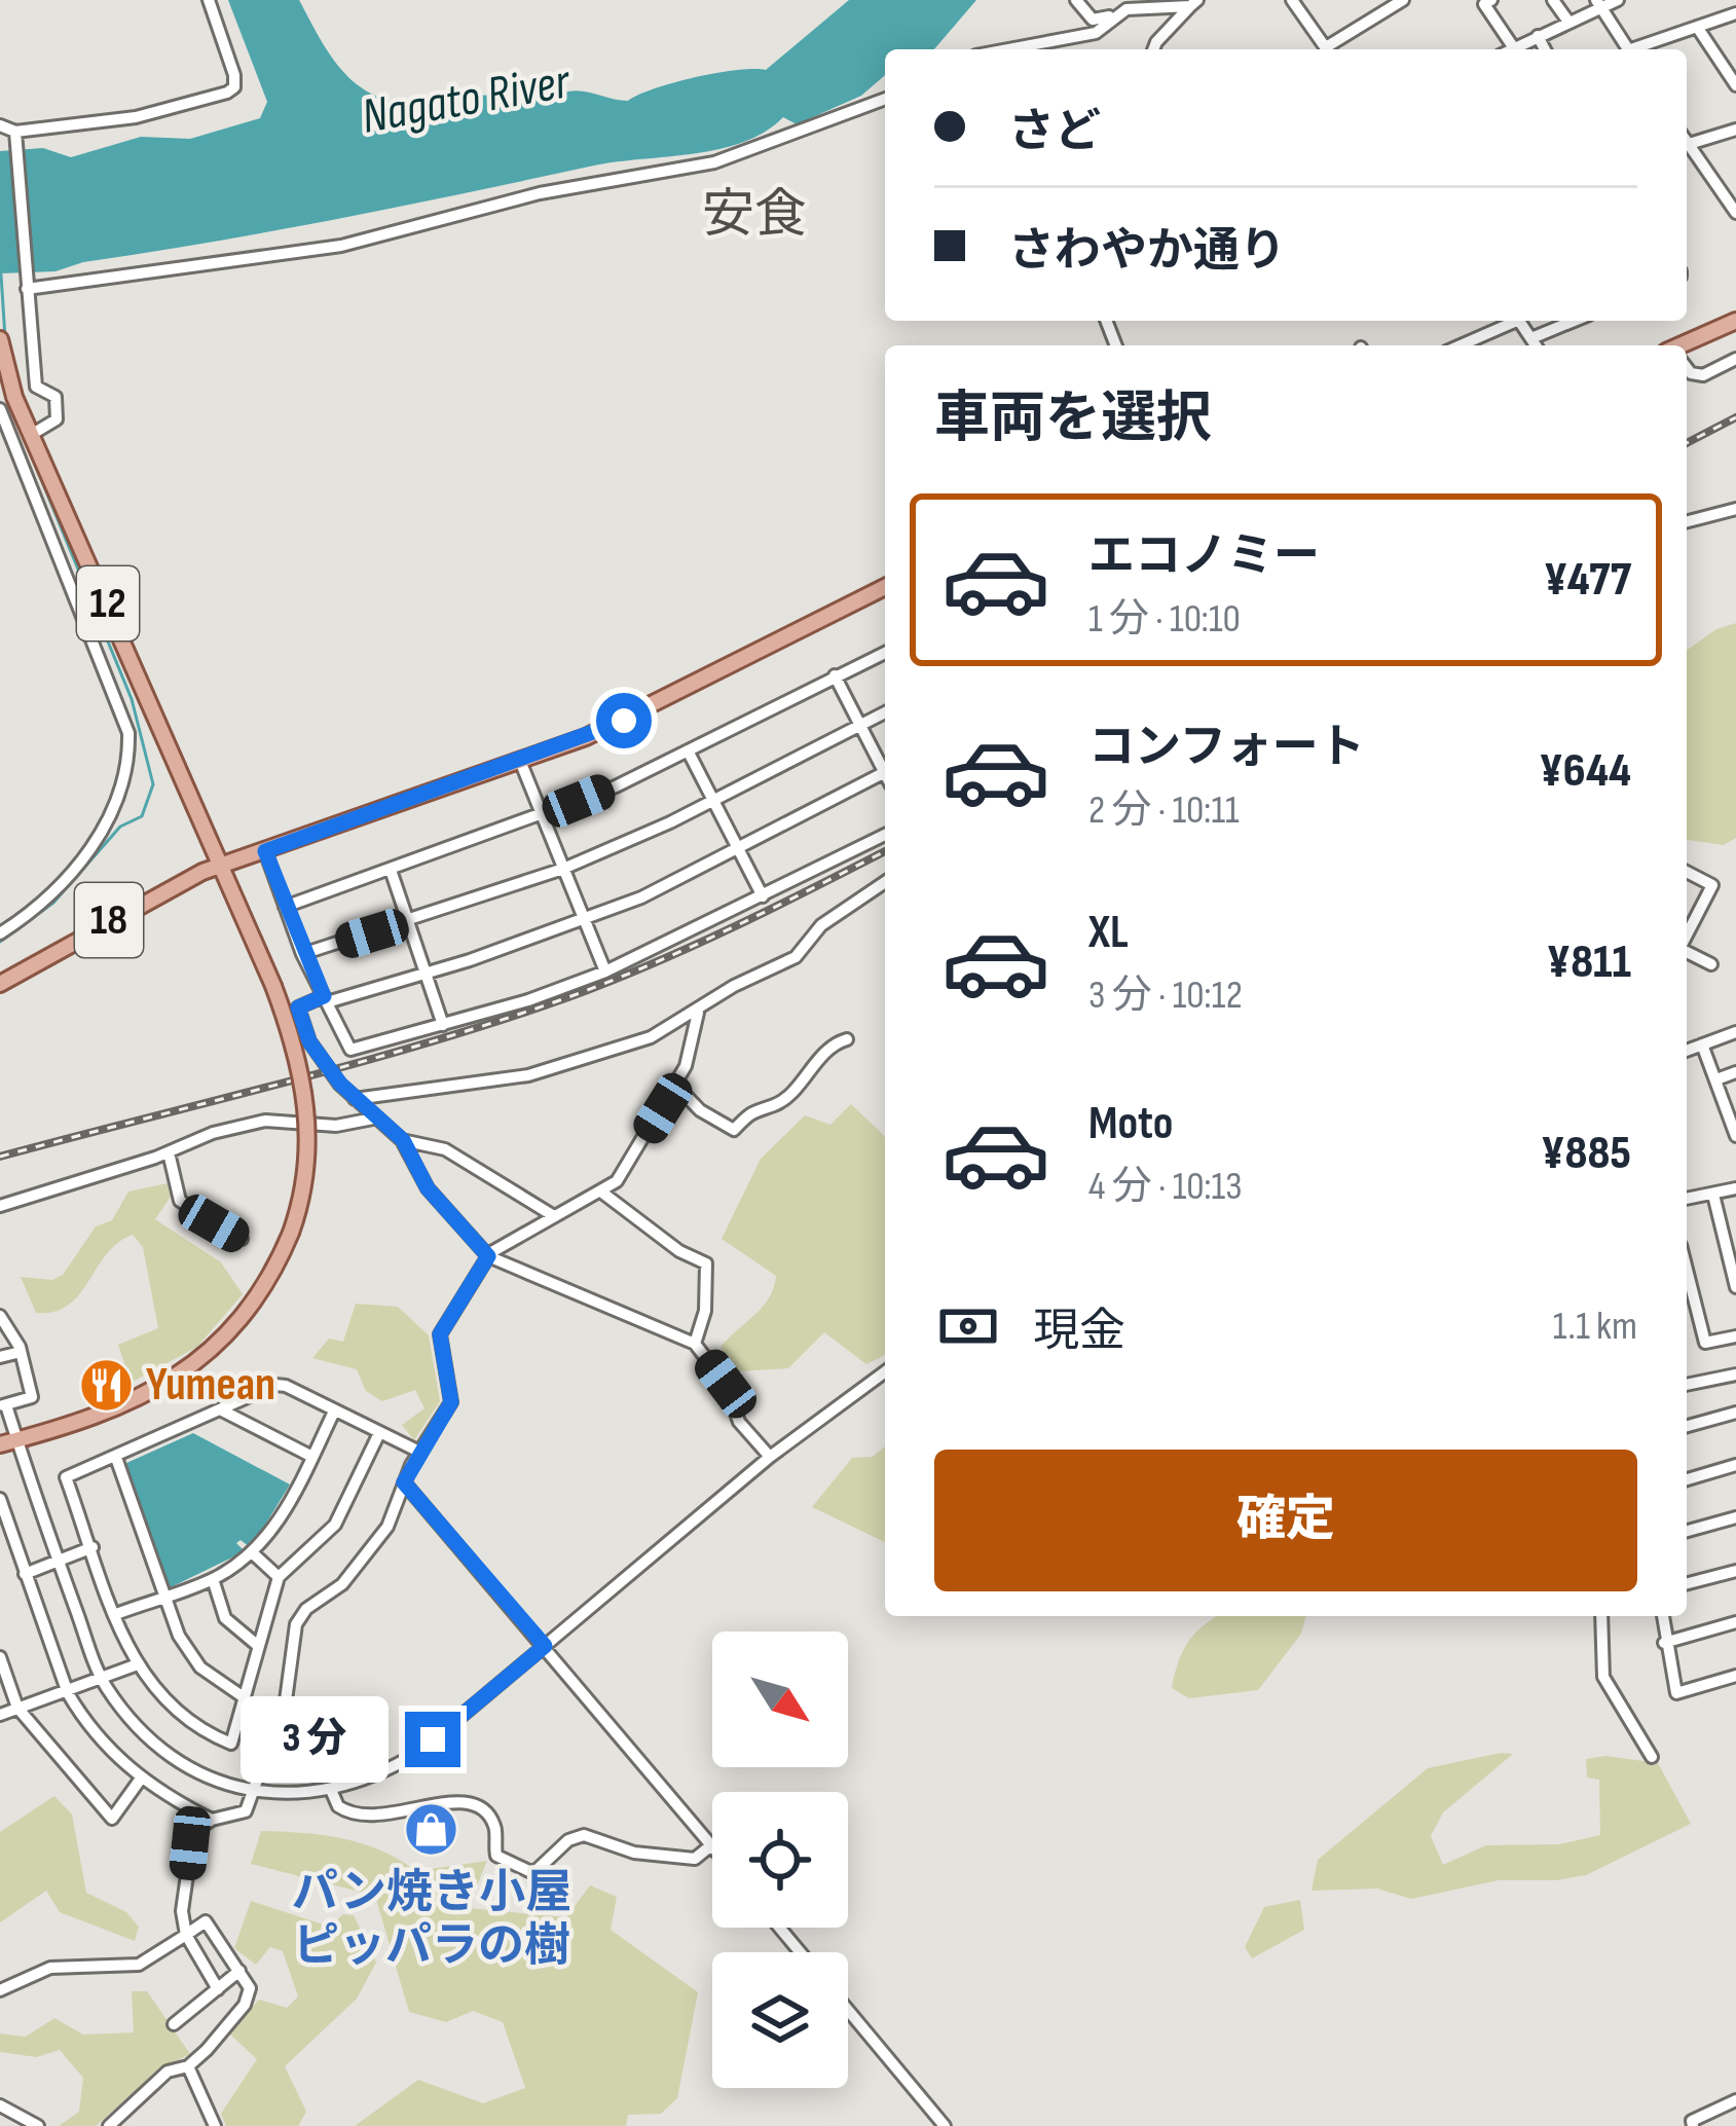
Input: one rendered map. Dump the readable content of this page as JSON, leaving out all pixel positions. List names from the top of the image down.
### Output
{
  "streets": {
    "main road": ["12", "18"]
  },
  "crossings": [
    ["12", "18"]
  ],
  "districts": ["安食"],
  "water": ["Nagato River"],
  "places": {
    "restaurant": ["Yumean"],
    "shop": ["パン焼き小屋 ピッパラの樹"]
  },
  "north": "bottom right",
  "page": {
    "banner": ["さど", "さわやか通り"],
    "heading": "車両を選択",
    "list": [
      {
        "name": "エコノミー",
        "note": "1 分 · 10:10",
        "value": "¥477"
      },
      {
        "name": "コンフォート",
        "note": "2 分 · 10:11",
        "value": "¥644"
      },
      {
        "name": "XL",
        "note": "3 分 · 10:12",
        "value": "¥811"
      },
      {
        "name": "Moto",
        "note": "4 分 · 10:13",
        "value": "¥885"
      }
    ],
    "pay": ["現金", "1.1 km"],
    "buttons": "確定",
    "bubble": "3 分"
  }
}
